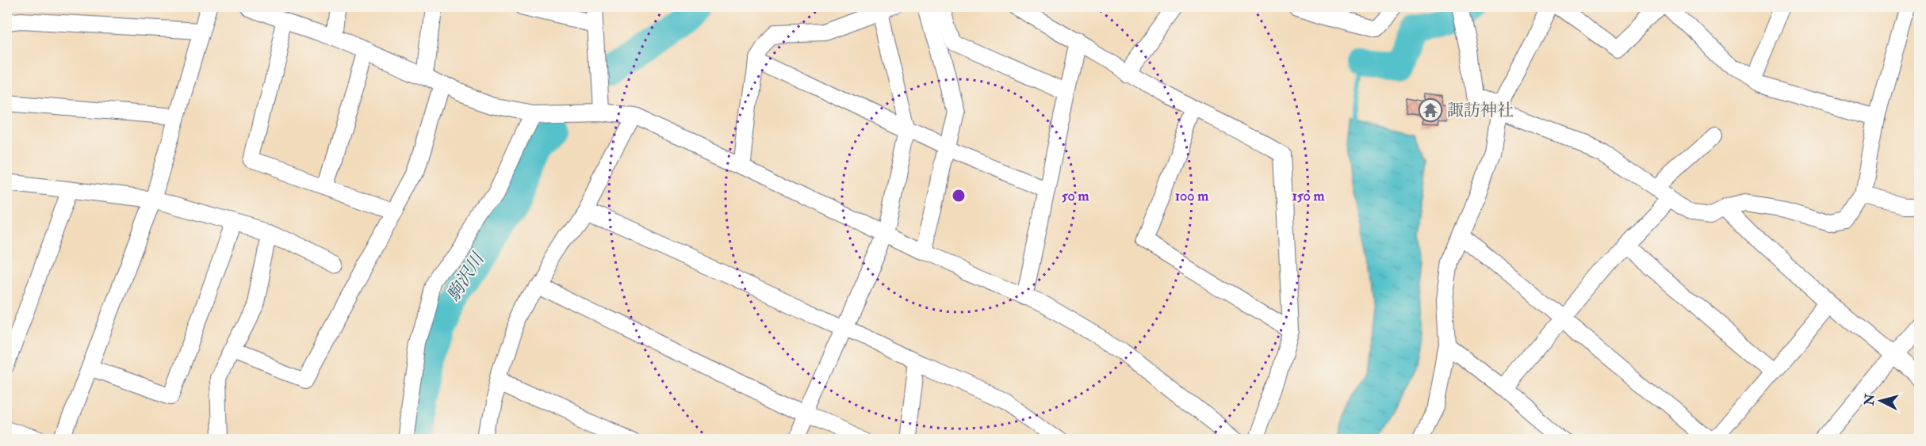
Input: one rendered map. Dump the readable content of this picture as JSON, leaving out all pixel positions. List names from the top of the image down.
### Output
{
  "water": ["駒沢川"],
  "places": {
    "temple": ["諏訪神社"]
  },
  "north": "left",
  "rings": ["50 m", "100 m", "150 m"]
}
